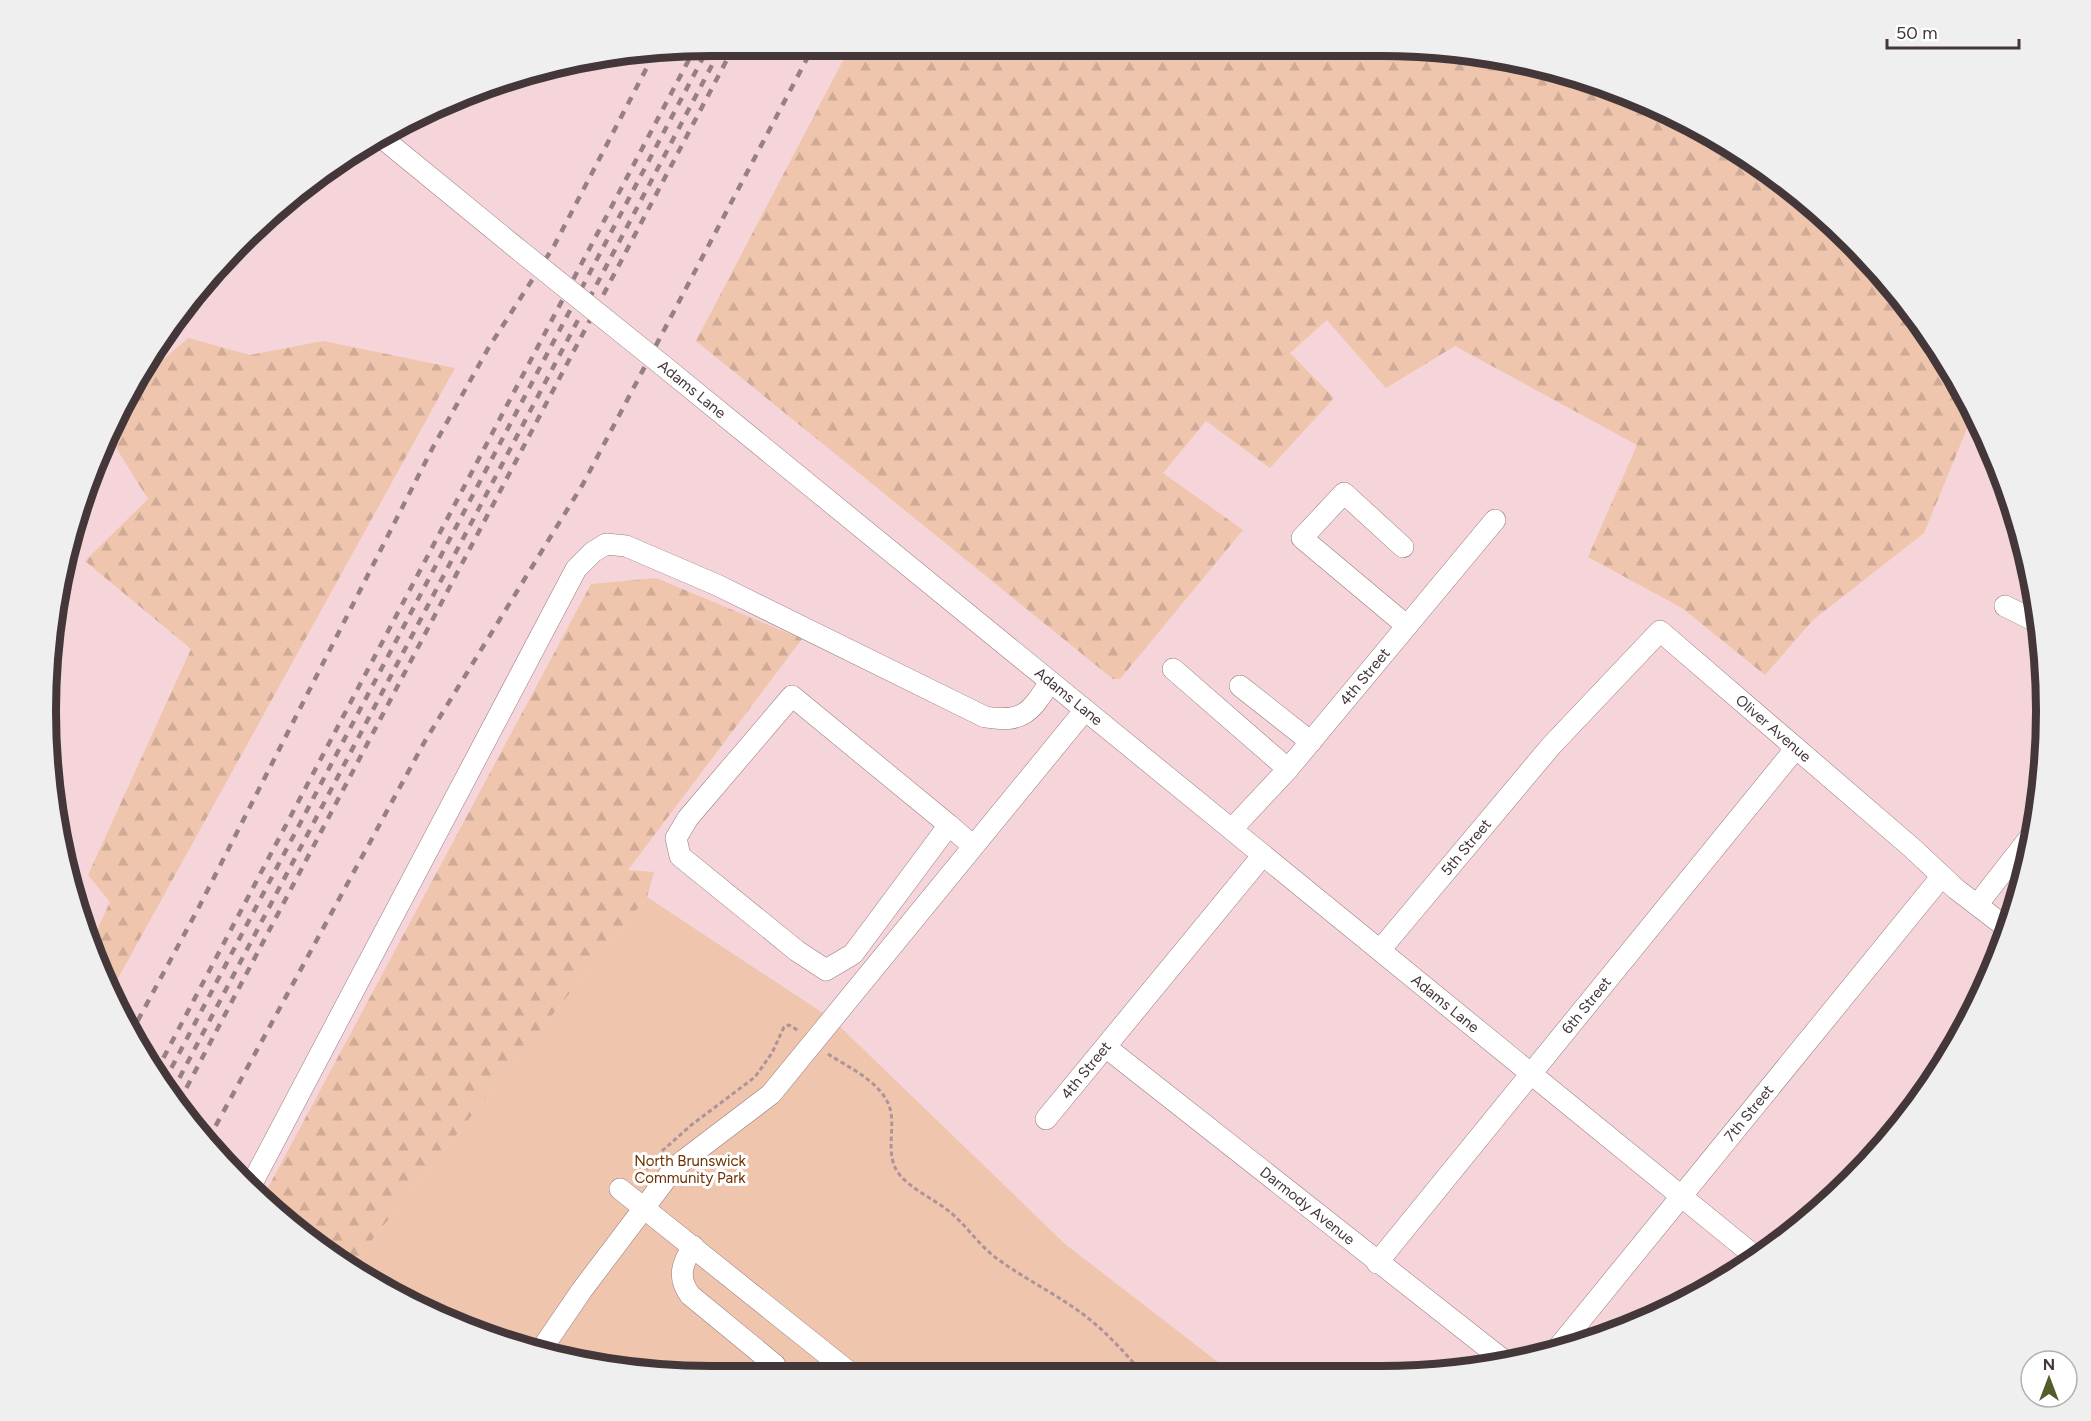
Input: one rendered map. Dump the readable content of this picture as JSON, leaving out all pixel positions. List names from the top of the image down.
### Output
{
  "streets": {
    "street": [
      "Adams Lane",
      "4th Street",
      "Oliver Avenue",
      "5th Street",
      "6th Street",
      "7th Street",
      "Darmody Avenue"
    ]
  },
  "crossings": [
    ["Adams Lane", "4th Street"],
    ["Adams Lane", "5th Street"],
    ["Adams Lane", "6th Street"],
    ["Adams Lane", "7th Street"],
    ["4th Street", "Darmody Avenue"],
    ["Oliver Avenue", "5th Street"],
    ["Oliver Avenue", "6th Street"],
    ["Oliver Avenue", "7th Street"],
    ["6th Street", "Darmody Avenue"]
  ],
  "parks": ["North Brunswick Community Park"],
  "scale_bar": "50 m",
  "north": "top"
}
